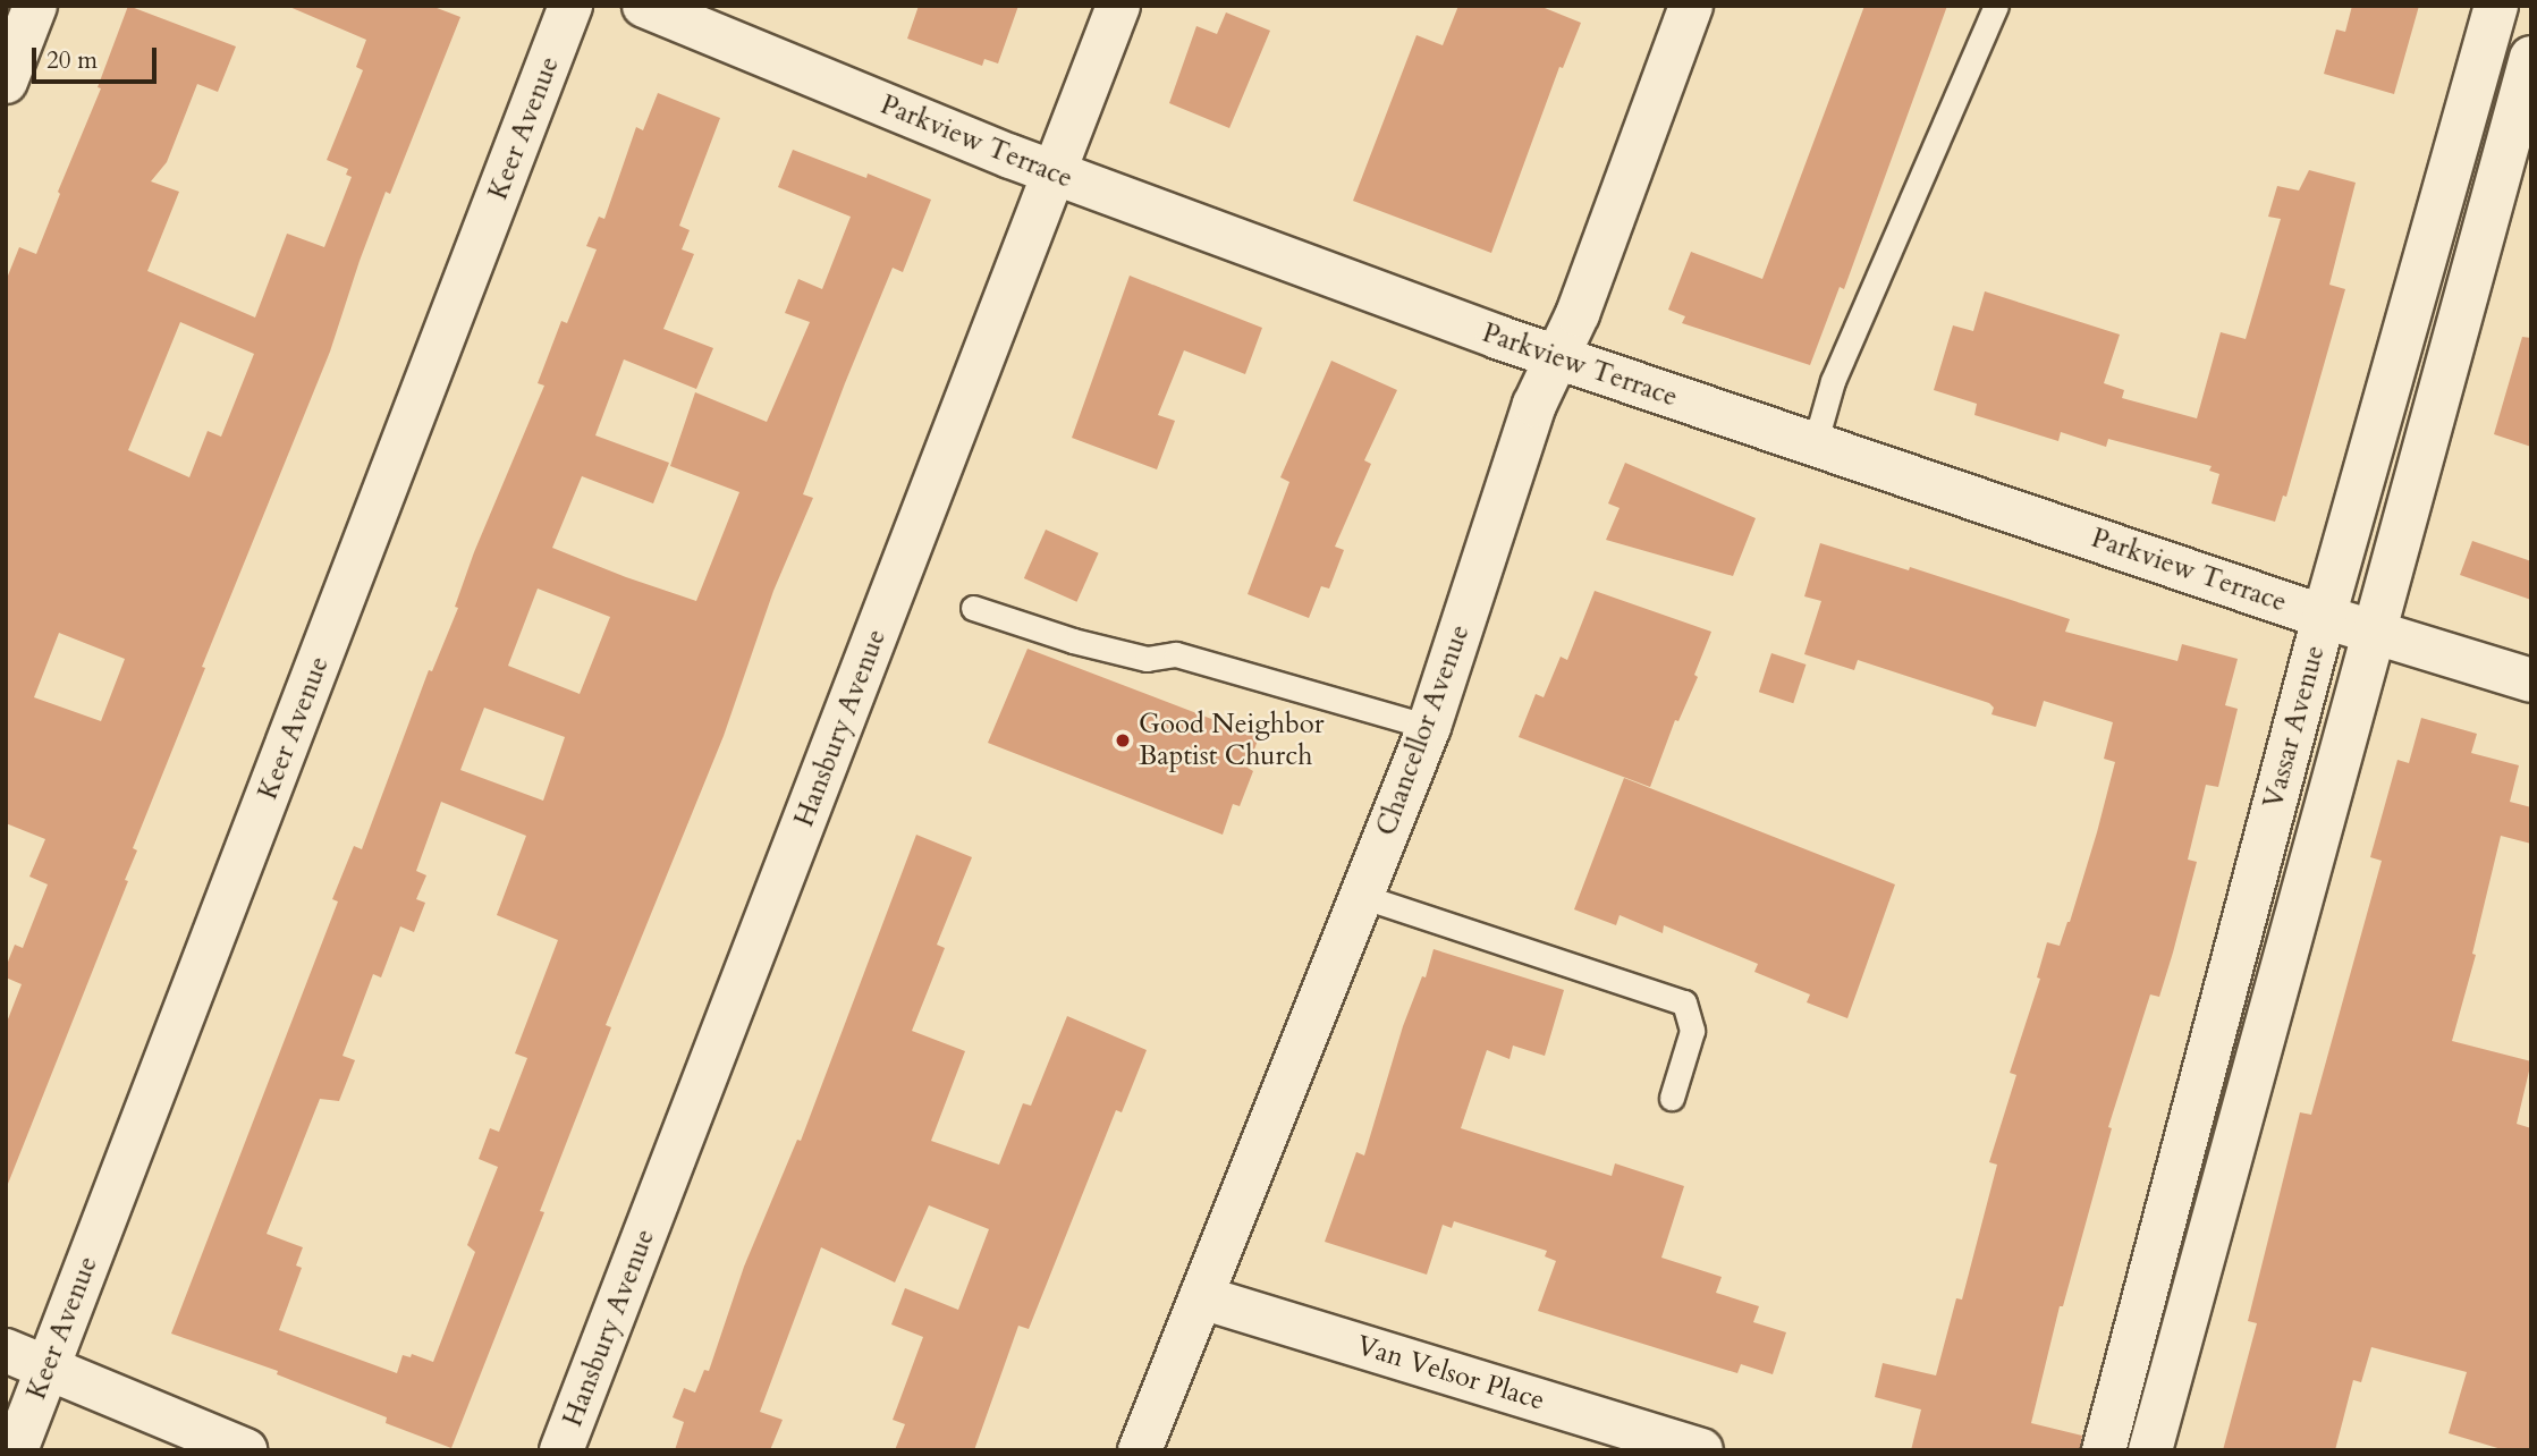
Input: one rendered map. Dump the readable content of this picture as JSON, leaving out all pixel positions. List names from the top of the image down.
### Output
{
  "streets": {
    "street": [
      "Keer Avenue",
      "Parkview Terrace",
      "Vassar Avenue",
      "Hansbury Avenue",
      "Chancellor Avenue",
      "Van Velsor Place"
    ]
  },
  "crossings": [
    ["Parkview Terrace", "Vassar Avenue"],
    ["Parkview Terrace", "Hansbury Avenue"],
    ["Parkview Terrace", "Chancellor Avenue"],
    ["Chancellor Avenue", "Van Velsor Place"]
  ],
  "places": ["Good Neighbor Baptist Church"],
  "scale_bar": "20 m"
}
